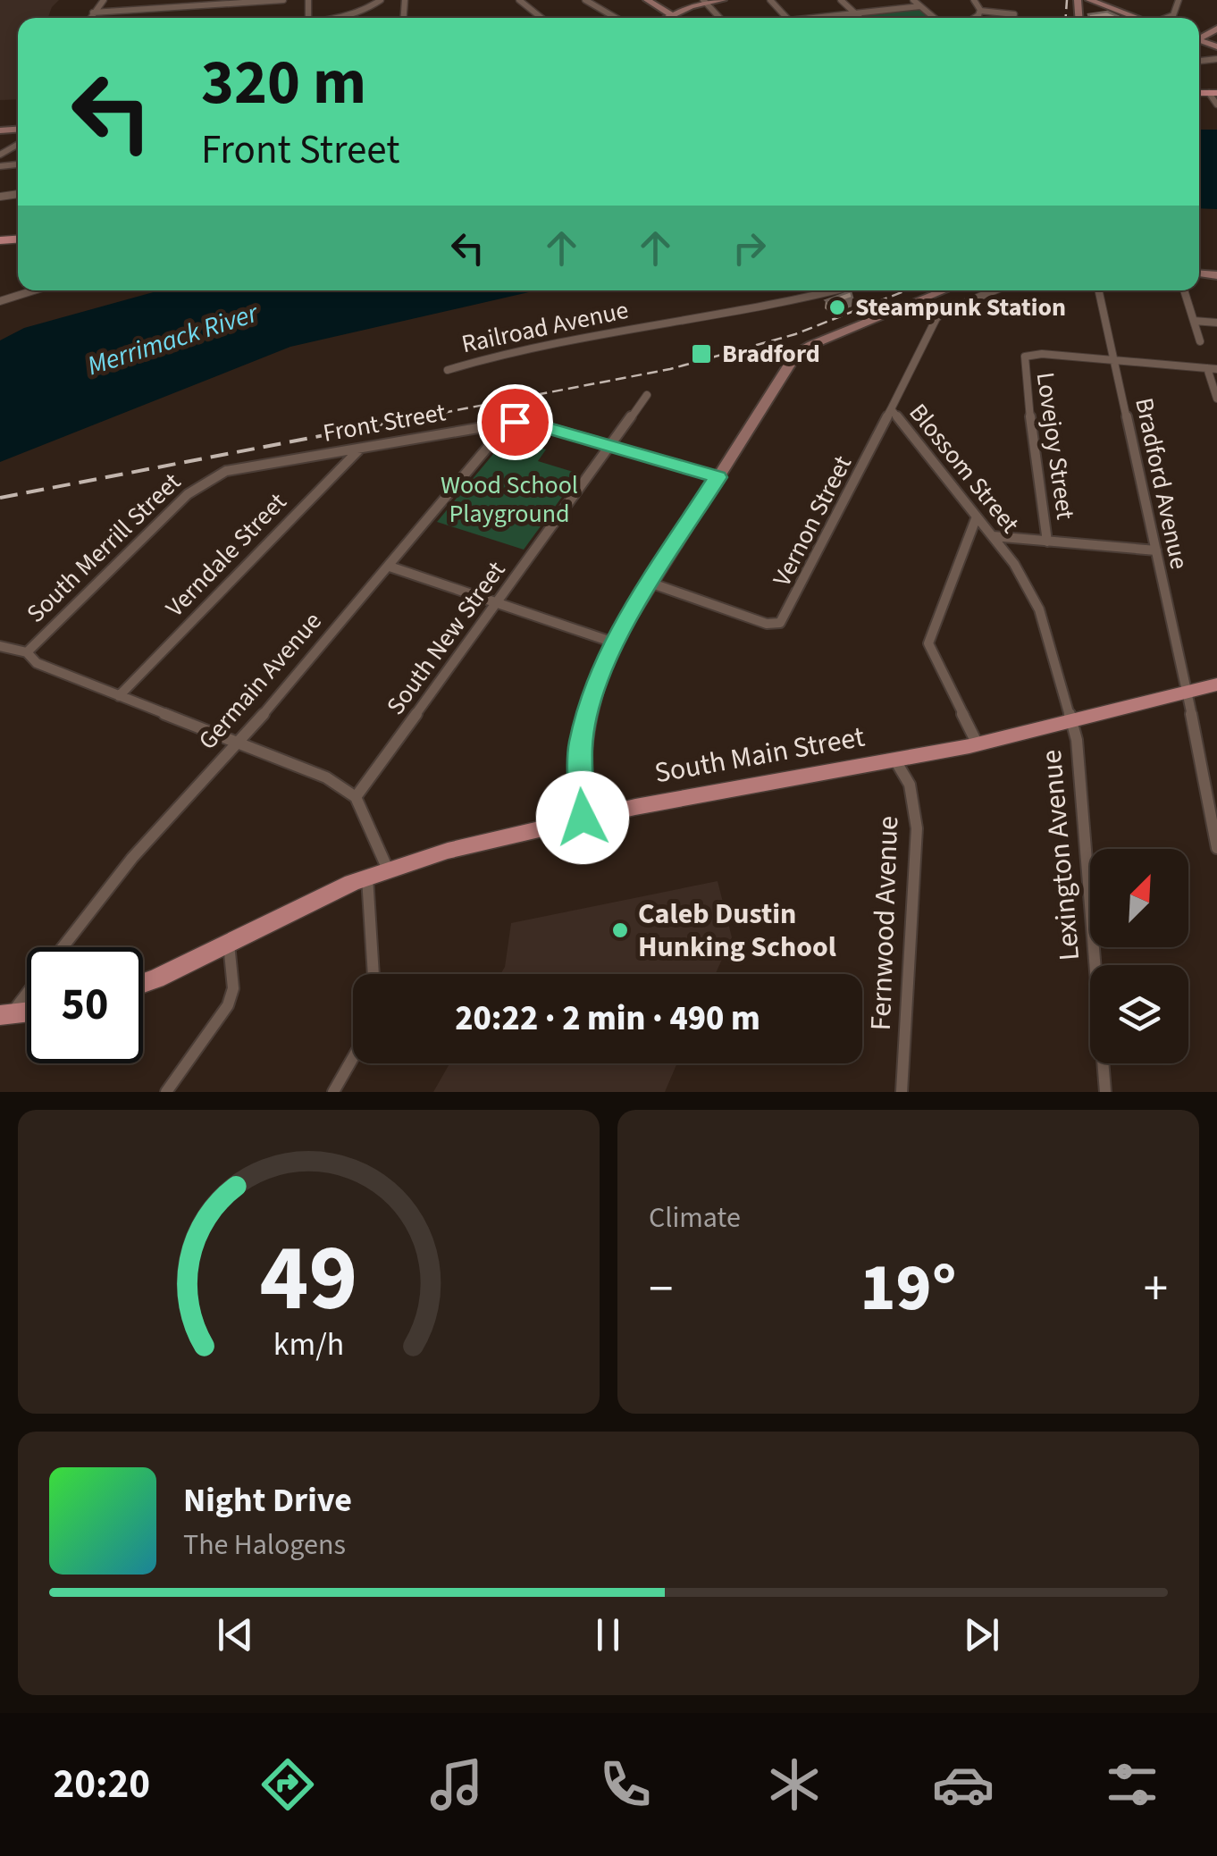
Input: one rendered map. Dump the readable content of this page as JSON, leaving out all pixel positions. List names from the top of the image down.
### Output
{
  "streets": {
    "main road": ["South Main Street"],
    "street": [
      "Railroad Avenue",
      "Front Street",
      "Lovejoy Street",
      "Blossom Street",
      "Bradford Avenue",
      "Vernon Street",
      "South Merrill Street",
      "Verndale Street",
      "South New Street",
      "Germain Avenue",
      "Lexington Avenue",
      "Fernwood Avenue"
    ]
  },
  "crossings": [
    ["Front Street", "South Merrill Street"],
    ["Front Street", "Verndale Street"],
    ["Front Street", "South New Street"],
    ["Front Street", "Germain Avenue"],
    ["Lovejoy Street", "Bradford Avenue"],
    ["Blossom Street", "Vernon Street"],
    ["Blossom Street", "South Main Street"],
    ["Blossom Street", "Lexington Avenue"],
    ["Bradford Avenue", "South Main Street"],
    ["South Main Street", "Lexington Avenue"],
    ["South Main Street", "Fernwood Avenue"]
  ],
  "water": ["Merrimack River"],
  "parks": ["Wood School Playground"],
  "places": {
    "other": ["Steampunk Station", "Caleb Dustin Hunking School"],
    "transit": ["Bradford"]
  },
  "north": "top right",
  "page": {
    "turn": ["320 m", "Front Street"],
    "limit": "50",
    "trip": "20:22 · 2 min · 490 m",
    "tile": "Climate",
    "heat": ["−", "19°", "+"],
    "song": ["Night Drive", "The Halogens"],
    "tabs": "20:20",
    "gauge": ["49", "km/h"]
  }
}
